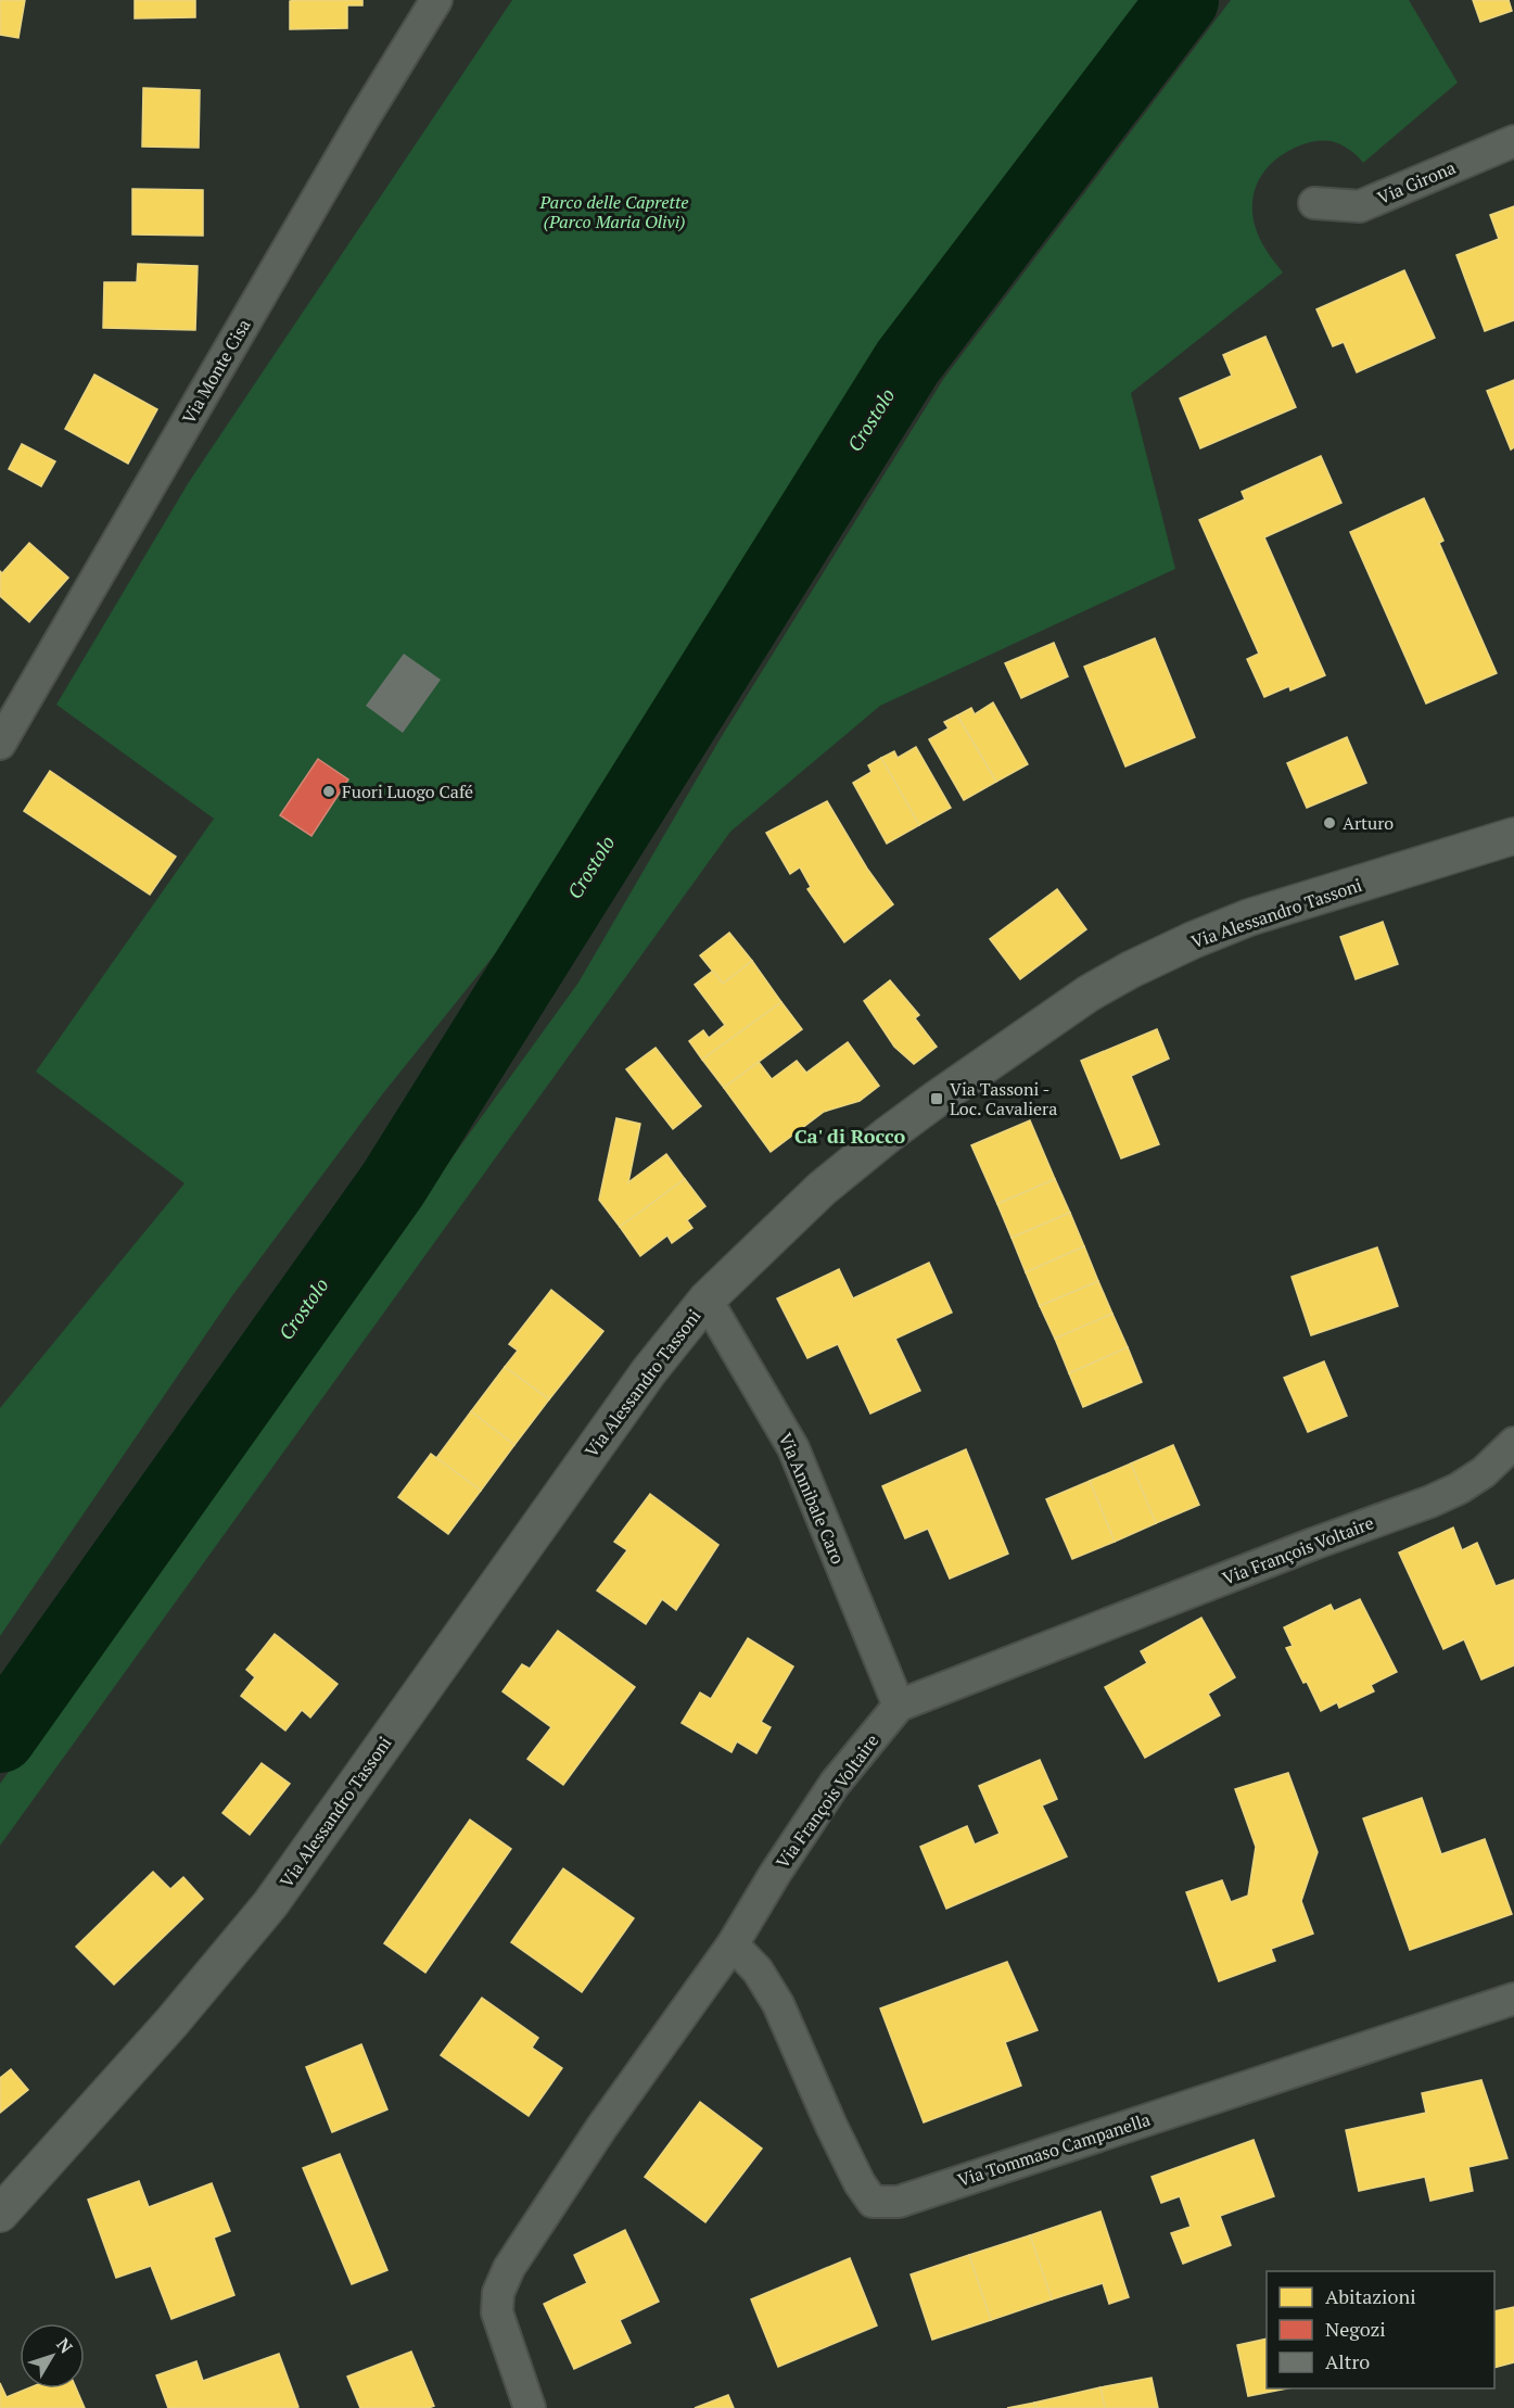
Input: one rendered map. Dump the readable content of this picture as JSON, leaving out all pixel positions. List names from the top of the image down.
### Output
{
  "streets": {
    "street": [
      "Via Girona",
      "Via Monte Cisa",
      "Via Alessandro Tassoni",
      "Via Annibale Caro",
      "Via François Voltaire",
      "Via Tommaso Campanella"
    ]
  },
  "crossings": [
    ["Via Alessandro Tassoni", "Via Annibale Caro"],
    ["Via Annibale Caro", "Via François Voltaire"],
    ["Via François Voltaire", "Via Tommaso Campanella"]
  ],
  "districts": ["Ca' di Rocco"],
  "water": ["Crostolo"],
  "parks": ["Parco delle Caprette (Parco Maria Olivi)"],
  "places": {
    "other": ["Fuori Luogo Café", "Arturo"],
    "transit": ["Via Tassoni - Loc. Cavaliera"]
  },
  "legend": ["Abitazioni", "Negozi", "Altro"],
  "north": "top right"
}
